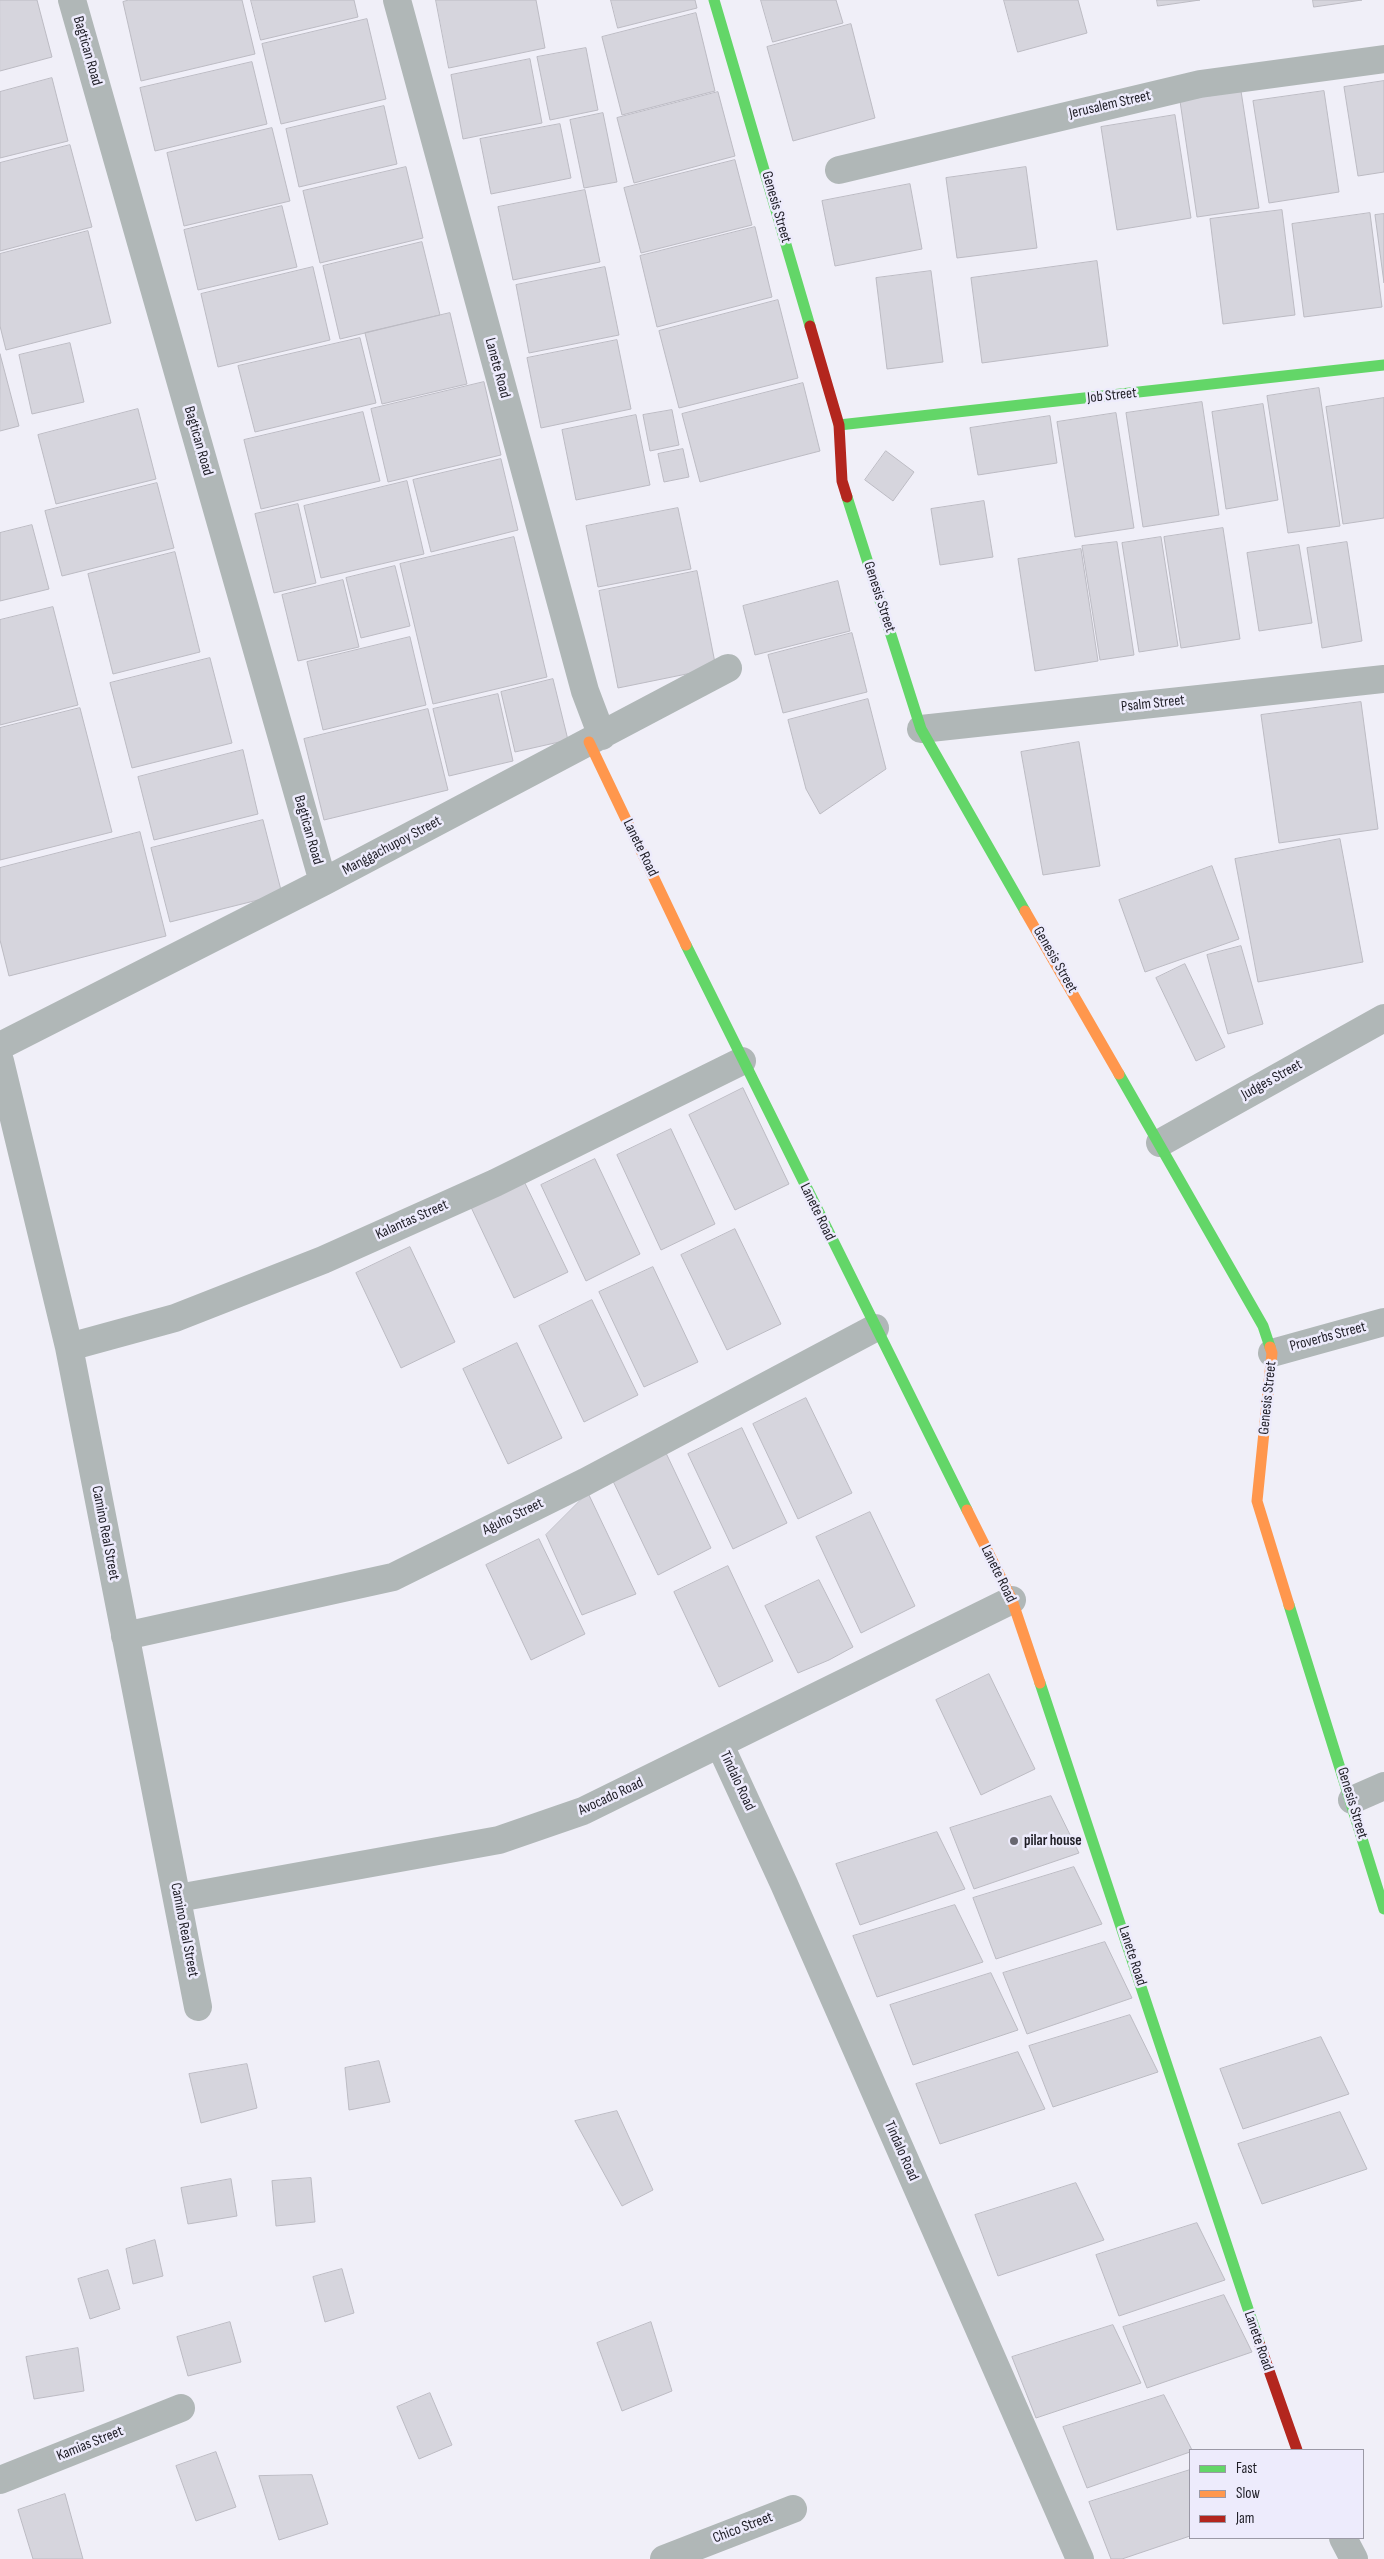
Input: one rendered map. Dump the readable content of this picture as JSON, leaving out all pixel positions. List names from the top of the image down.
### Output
{
  "streets": {
    "street": [
      "Bagtican Road",
      "Jerusalem Street",
      "Genesis Street",
      "Lanete Road",
      "Job Street",
      "Psalm Street",
      "Manggachupoy Street",
      "Judges Street",
      "Kalantas Street",
      "Proverbs Street",
      "Aguho Street",
      "Camino Real Street",
      "Tindalo Road",
      "Avocado Road",
      "Kamias Street",
      "Chico Street"
    ]
  },
  "crossings": [
    ["Bagtican Road", "Manggachupoy Street"],
    ["Genesis Street", "Job Street"],
    ["Genesis Street", "Psalm Street"],
    ["Genesis Street", "Judges Street"],
    ["Genesis Street", "Proverbs Street"],
    ["Lanete Road", "Manggachupoy Street"],
    ["Lanete Road", "Kalantas Street"],
    ["Lanete Road", "Aguho Street"],
    ["Lanete Road", "Avocado Road"],
    ["Kalantas Street", "Camino Real Street"],
    ["Aguho Street", "Camino Real Street"],
    ["Camino Real Street", "Avocado Road"],
    ["Tindalo Road", "Avocado Road"]
  ],
  "places": ["pilar house"],
  "legend": ["Fast", "Slow", "Jam"]
}
